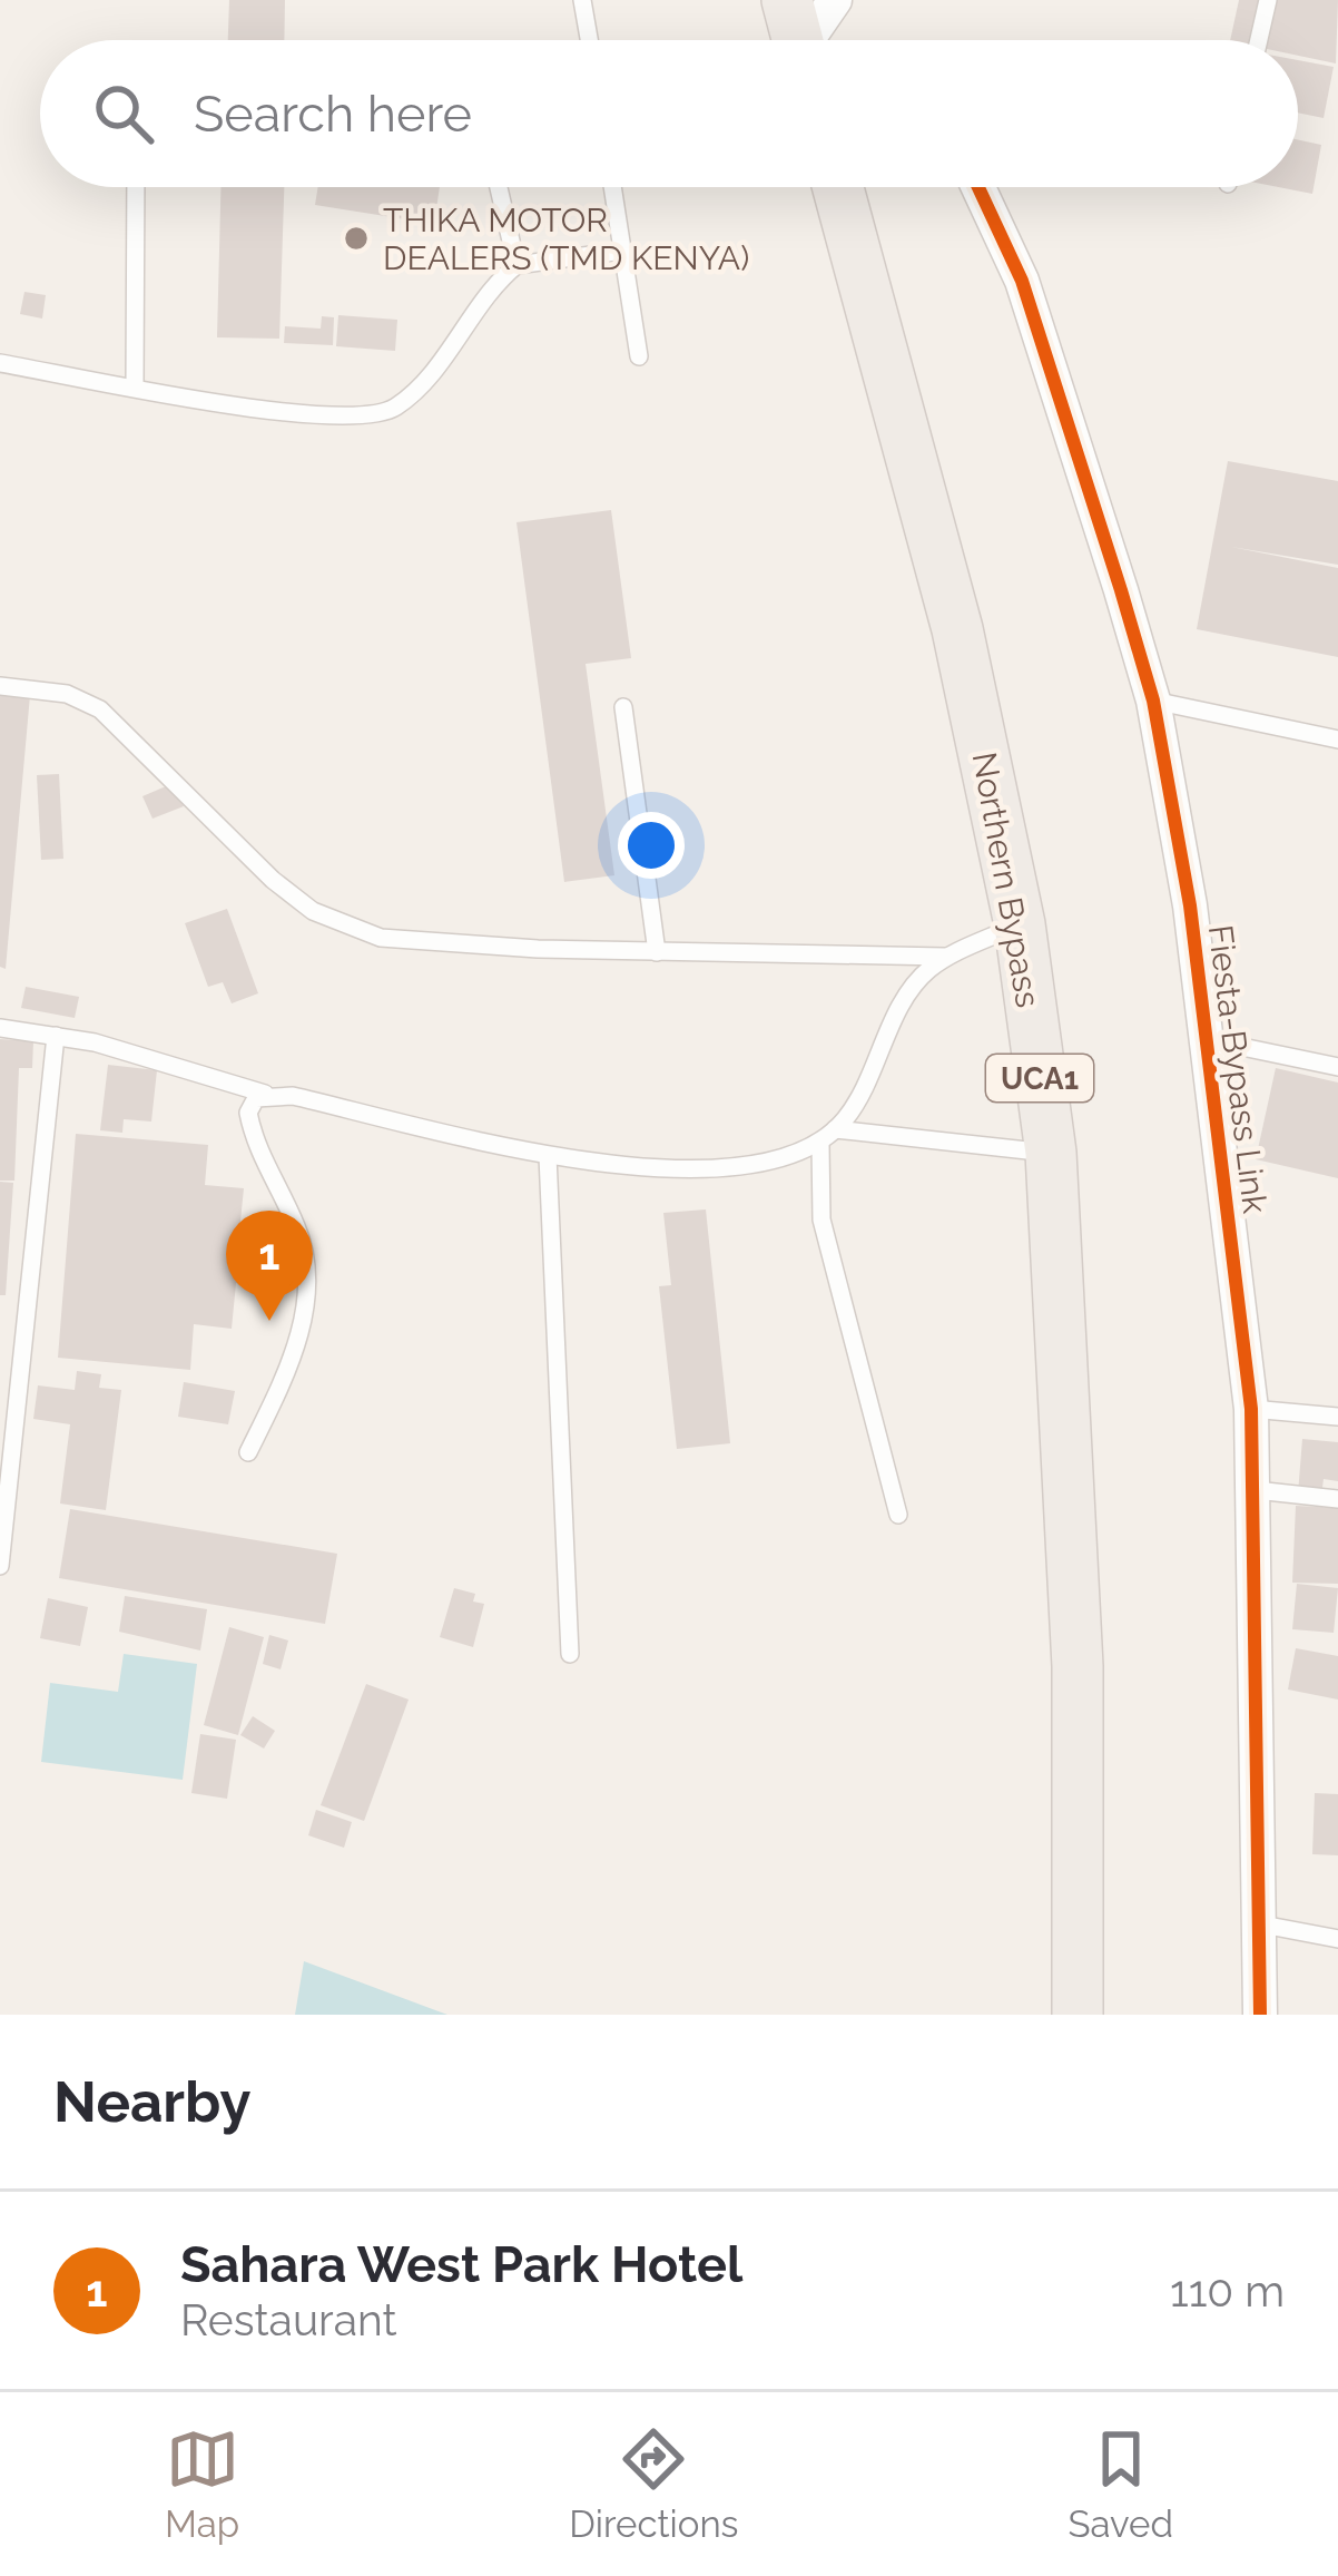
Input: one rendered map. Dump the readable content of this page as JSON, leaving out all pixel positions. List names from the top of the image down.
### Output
{
  "streets": {
    "main road": ["Northern Bypass", "UCA1"],
    "street": ["Fiesta-Bypass Link"]
  },
  "places": ["THIKA MOTOR DEALERS (TMD KENYA)"],
  "page": {
    "search": "Search here",
    "pins": "1",
    "heading": "Nearby",
    "list": [
      {
        "mark": "1",
        "name": "Sahara West Park Hotel",
        "note": "Restaurant",
        "value": "110 m"
      }
    ],
    "nav": ["Map", "Directions", "Saved"]
  }
}
